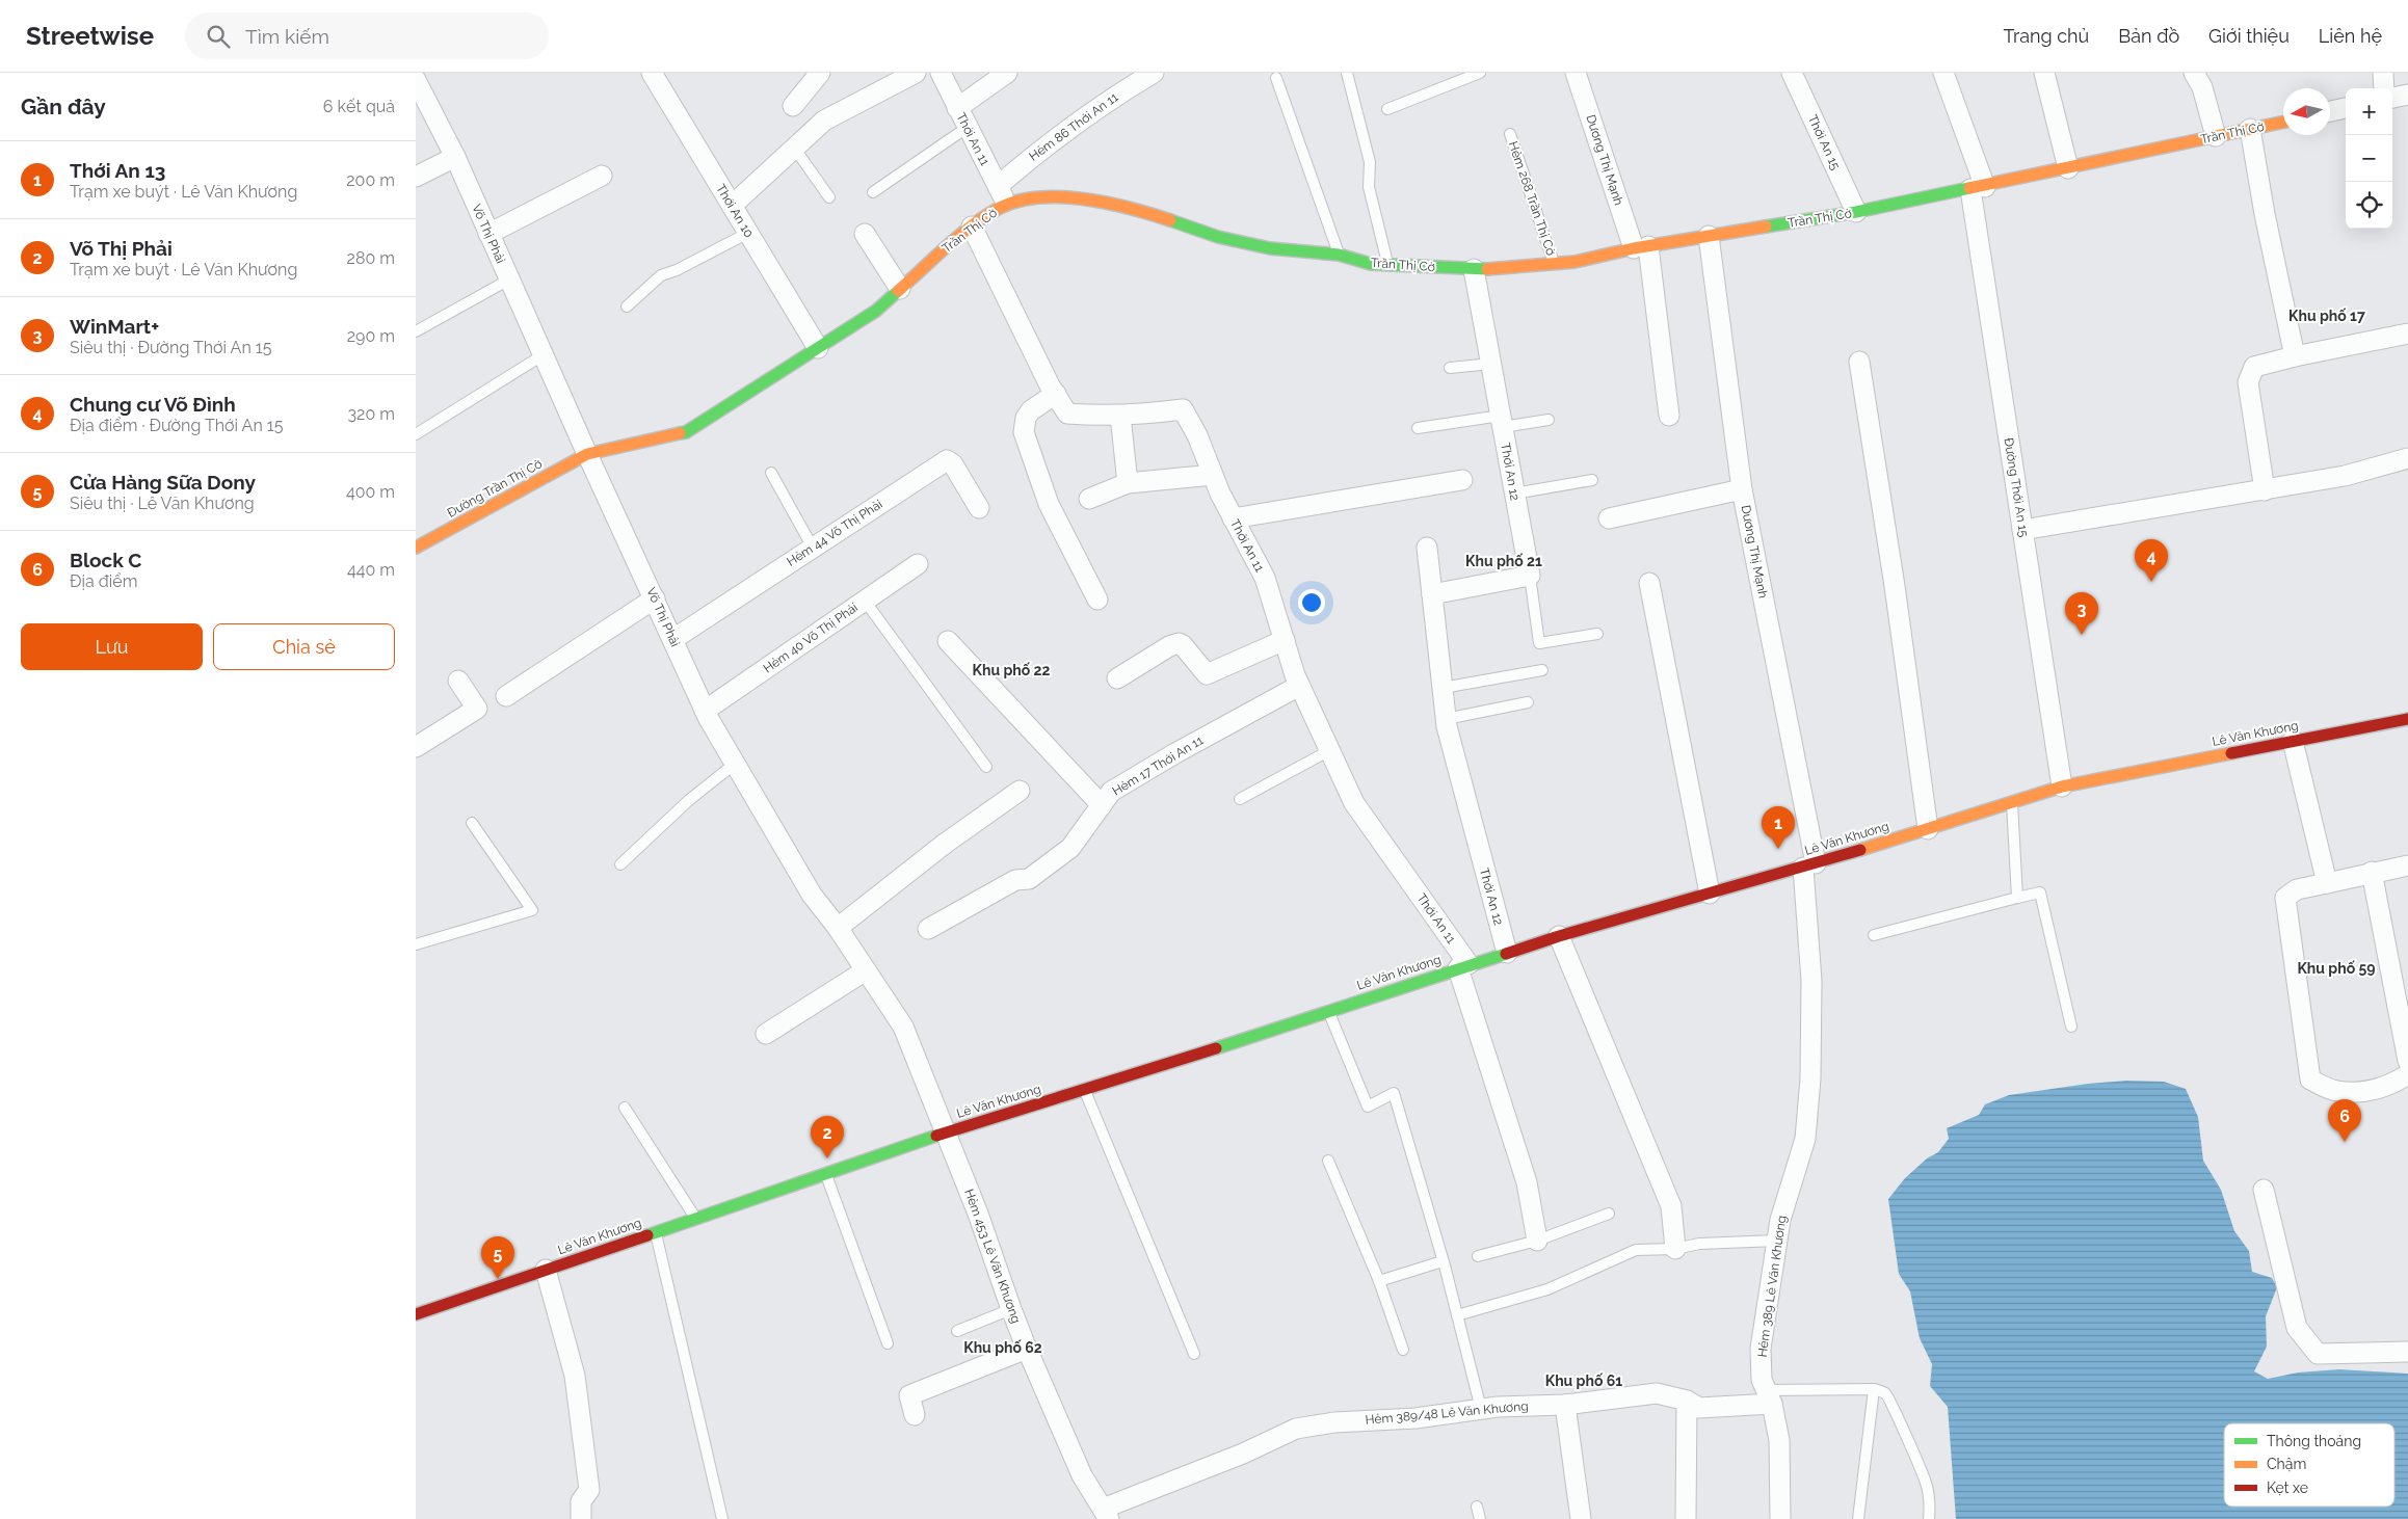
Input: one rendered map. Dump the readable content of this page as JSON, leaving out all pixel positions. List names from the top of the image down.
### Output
{
  "streets": {
    "main road": ["Trần Thị Cờ", "Đường Trần Thị Cờ", "Lê Văn Khương"],
    "street": [
      "Hẻm 86 Thới An 11",
      "Thới An 11",
      "Thới An 15",
      "Dương Thị Mạnh",
      "Thới An 10",
      "Võ Thị Phải",
      "Thới An 12",
      "Đường Thới An 15",
      "Hẻm 44 Võ Thị Phải",
      "Hẻm 40 Võ Thị Phải",
      "Hẻm 17 Thới An 11",
      "Hẻm 453 Lê Văn Khương",
      "Hẻm 389 Lê Văn Khương",
      "Hẻm 389/48 Lê Văn Khương"
    ],
    "lane": ["Hẻm 268 Trần Thị Cờ"]
  },
  "crossings": [
    ["Hẻm 86 Thới An 11", "Thới An 11"],
    ["Trần Thị Cờ", "Thới An 11"],
    ["Trần Thị Cờ", "Thới An 15"],
    ["Trần Thị Cờ", "Dương Thị Mạnh"],
    ["Trần Thị Cờ", "Hẻm 268 Trần Thị Cờ"],
    ["Trần Thị Cờ", "Thới An 10"],
    ["Trần Thị Cờ", "Võ Thị Phải"],
    ["Trần Thị Cờ", "Thới An 12"],
    ["Trần Thị Cờ", "Đường Thới An 15"],
    ["Trần Thị Cờ", "Đường Trần Thị Cờ"],
    ["Thới An 11", "Lê Văn Khương"],
    ["Thới An 11", "Hẻm 17 Thới An 11"],
    ["Dương Thị Mạnh", "Lê Văn Khương"],
    ["Dương Thị Mạnh", "Hẻm 389 Lê Văn Khương"],
    ["Võ Thị Phải", "Đường Trần Thị Cờ"],
    ["Võ Thị Phải", "Hẻm 44 Võ Thị Phải"],
    ["Võ Thị Phải", "Hẻm 40 Võ Thị Phải"],
    ["Võ Thị Phải", "Lê Văn Khương"],
    ["Võ Thị Phải", "Hẻm 453 Lê Văn Khương"],
    ["Thới An 12", "Lê Văn Khương"],
    ["Đường Thới An 15", "Lê Văn Khương"],
    ["Lê Văn Khương", "Hẻm 453 Lê Văn Khương"],
    ["Lê Văn Khương", "Hẻm 389 Lê Văn Khương"],
    ["Hẻm 453 Lê Văn Khương", "Hẻm 389/48 Lê Văn Khương"],
    ["Hẻm 389 Lê Văn Khương", "Hẻm 389/48 Lê Văn Khương"]
  ],
  "districts": [
    "Khu phố 17",
    "Khu phố 21",
    "Khu phố 22",
    "Khu phố 59",
    "Khu phố 62",
    "Khu phố 61"
  ],
  "legend": ["Thông thoáng", "Chậm", "Kẹt xe"],
  "north": "left",
  "page": {
    "header": "Streetwise",
    "search": "Tìm kiếm",
    "nav": [
      "Trang chủ",
      "Bản đồ",
      "Giới thiệu",
      "Liên hệ"
    ],
    "heading": ["Gần đây", "6 kết quả"],
    "map_buttons": ["+", "−"],
    "list": [
      {
        "mark": "1",
        "name": "Thới An 13",
        "note": "Trạm xe buýt · Lê Văn Khương",
        "value": "200 m"
      },
      {
        "mark": "2",
        "name": "Võ Thị Phải",
        "note": "Trạm xe buýt · Lê Văn Khương",
        "value": "280 m"
      },
      {
        "mark": "3",
        "name": "WinMart+",
        "note": "Siêu thị · Đường Thới An 15",
        "value": "290 m"
      },
      {
        "mark": "4",
        "name": "Chung cư Võ Đình",
        "note": "Địa điểm · Đường Thới An 15",
        "value": "320 m"
      },
      {
        "mark": "5",
        "name": "Cửa Hàng Sữa Dony",
        "note": "Siêu thị · Lê Văn Khương",
        "value": "400 m"
      },
      {
        "mark": "6",
        "name": "Block C",
        "note": "Địa điểm",
        "value": "440 m"
      }
    ],
    "pins": [
      "4",
      "3",
      "1",
      "6",
      "2",
      "5"
    ],
    "buttons": ["Lưu", "Chia sẻ"]
  }
}
